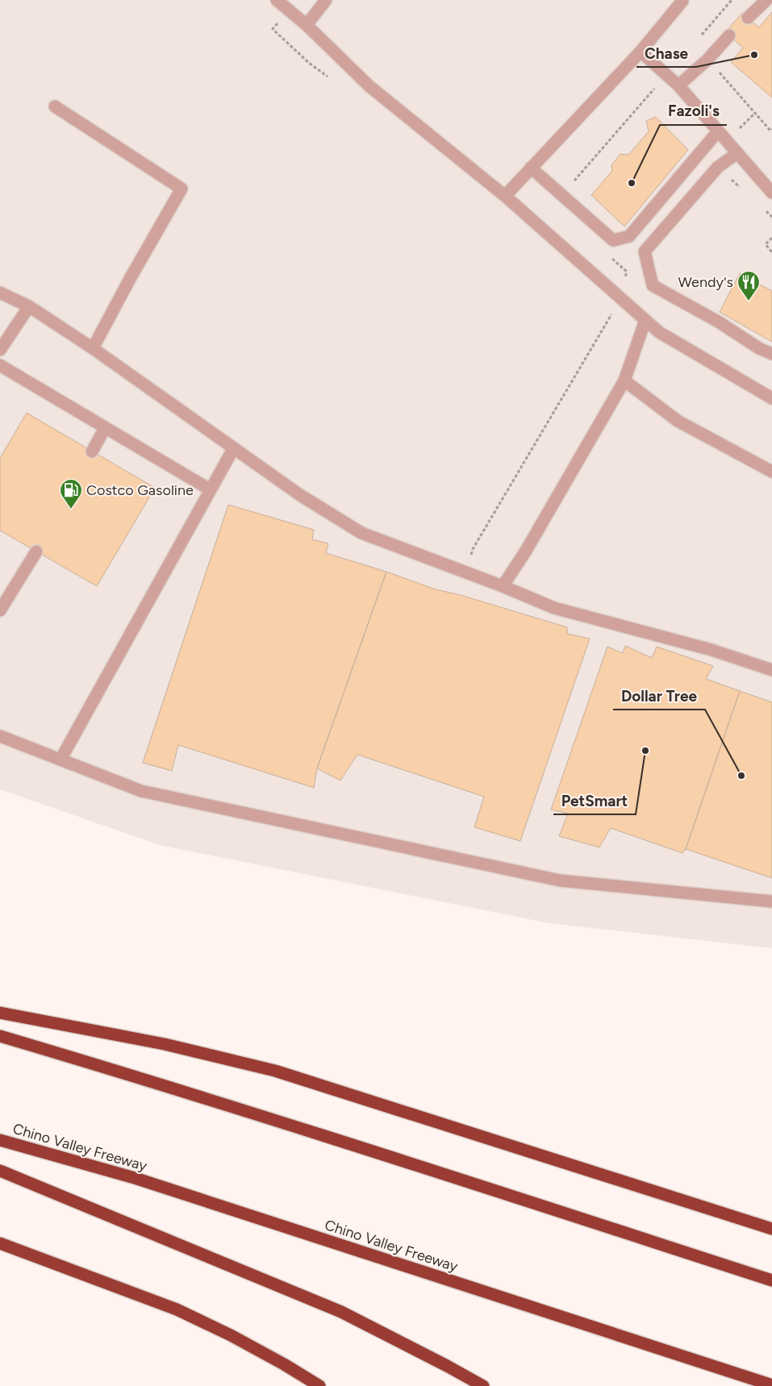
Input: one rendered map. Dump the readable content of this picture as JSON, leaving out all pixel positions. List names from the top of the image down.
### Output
{
  "streets": {
    "highway": ["Chino Valley Freeway"]
  },
  "places": {
    "other": [
      "Chase",
      "Fazoli's",
      "PetSmart",
      "Dollar Tree"
    ],
    "restaurant": ["Wendy's"],
    "fuel station": ["Costco Gasoline"]
  }
}
